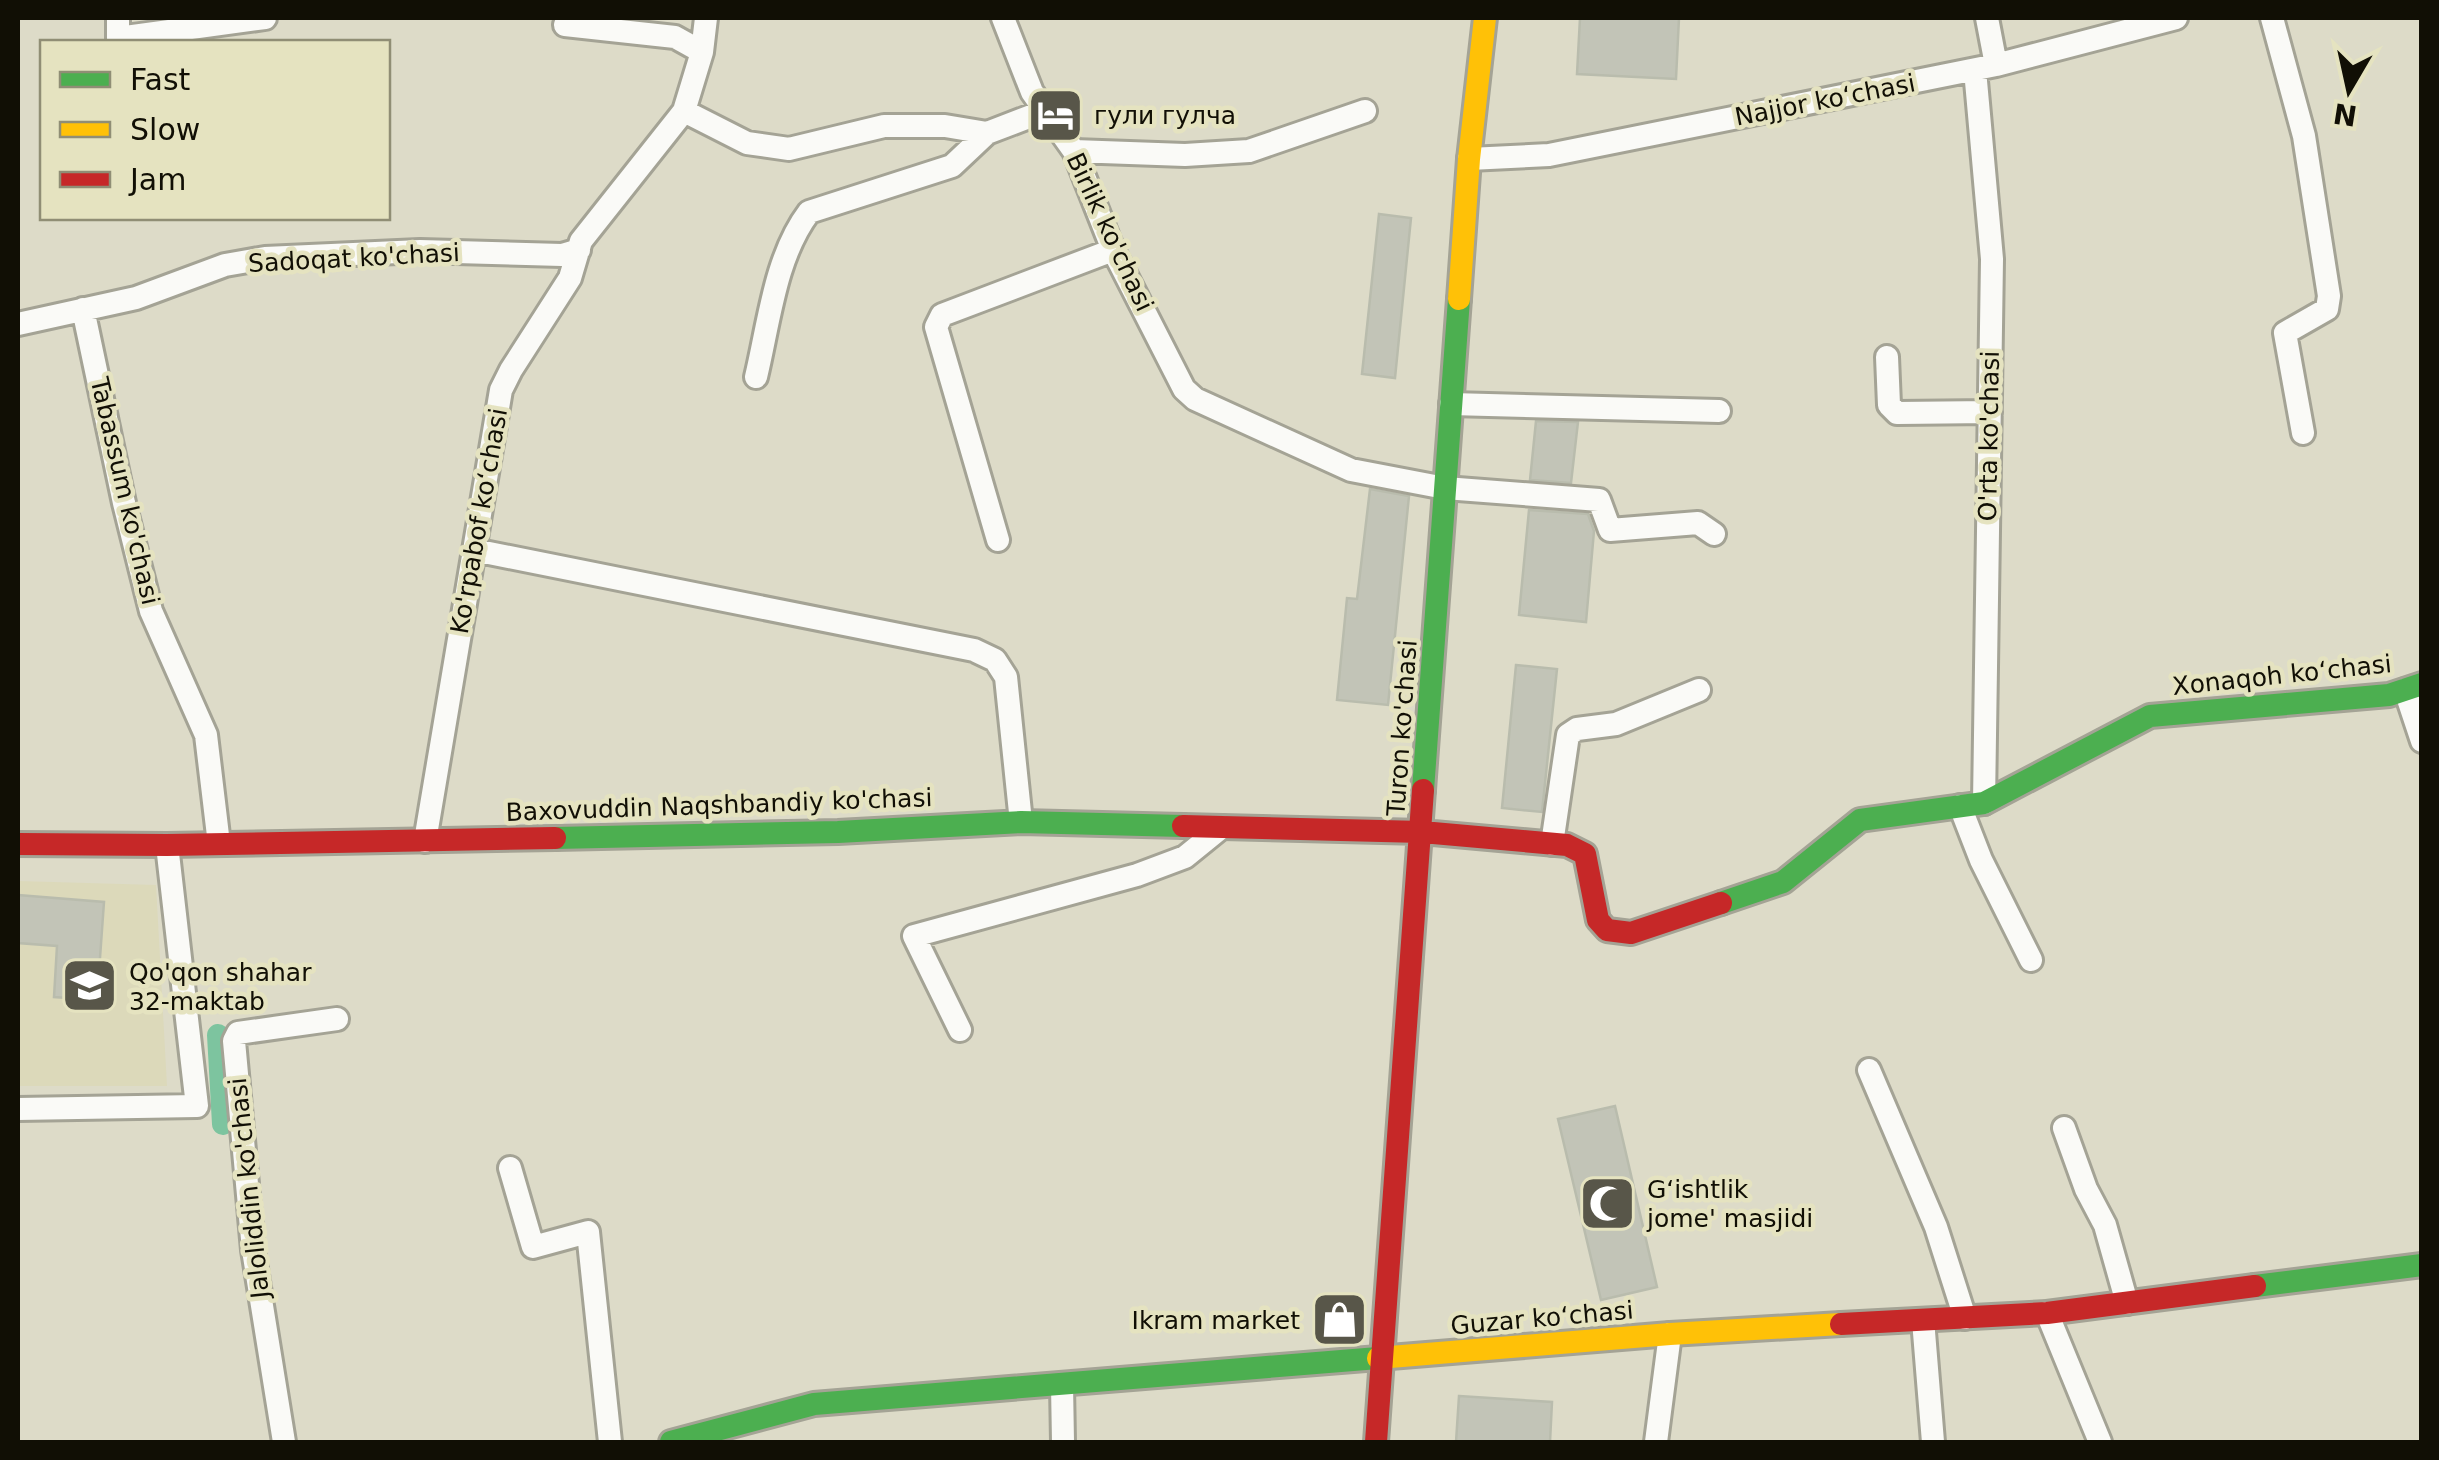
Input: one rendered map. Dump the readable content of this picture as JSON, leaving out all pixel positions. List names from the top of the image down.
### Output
{
  "streets": {
    "main road": [
      "Xonaqoh koʻchasi",
      "Turon ko'chasi",
      "Baxovuddin Naqshbandiy ko'chasi",
      "Guzar koʻchasi"
    ],
    "street": [
      "Najjor koʻchasi",
      "Birlik ko'chasi",
      "Sadoqat ko'chasi",
      "O'rta ko'chasi",
      "Tabassum ko'chasi",
      "Ko'rpabof koʻchasi",
      "Jaloliddin ko'chasi"
    ]
  },
  "crossings": [
    ["Najjor koʻchasi", "O'rta ko'chasi"],
    ["Najjor koʻchasi", "Turon ko'chasi"],
    ["Birlik ko'chasi", "Turon ko'chasi"],
    ["Sadoqat ko'chasi", "Tabassum ko'chasi"],
    ["Sadoqat ko'chasi", "Ko'rpabof koʻchasi"],
    ["O'rta ko'chasi", "Xonaqoh koʻchasi"],
    ["Tabassum ko'chasi", "Baxovuddin Naqshbandiy ko'chasi"],
    ["Ko'rpabof koʻchasi", "Baxovuddin Naqshbandiy ko'chasi"],
    ["Xonaqoh koʻchasi", "Turon ko'chasi"],
    ["Xonaqoh koʻchasi", "Baxovuddin Naqshbandiy ko'chasi"],
    ["Turon ko'chasi", "Baxovuddin Naqshbandiy ko'chasi"],
    ["Turon ko'chasi", "Guzar koʻchasi"],
    ["Baxovuddin Naqshbandiy ko'chasi", "Jaloliddin ko'chasi"]
  ],
  "places": {
    "hotel": ["гули гулча"],
    "school or university": ["Qo'qon shahar 32-maktab"],
    "mosque": ["Gʻishtlik jome' masjidi"],
    "shop": ["Ikram market"]
  },
  "legend": ["Fast", "Slow", "Jam"],
  "north": "bottom"
}
